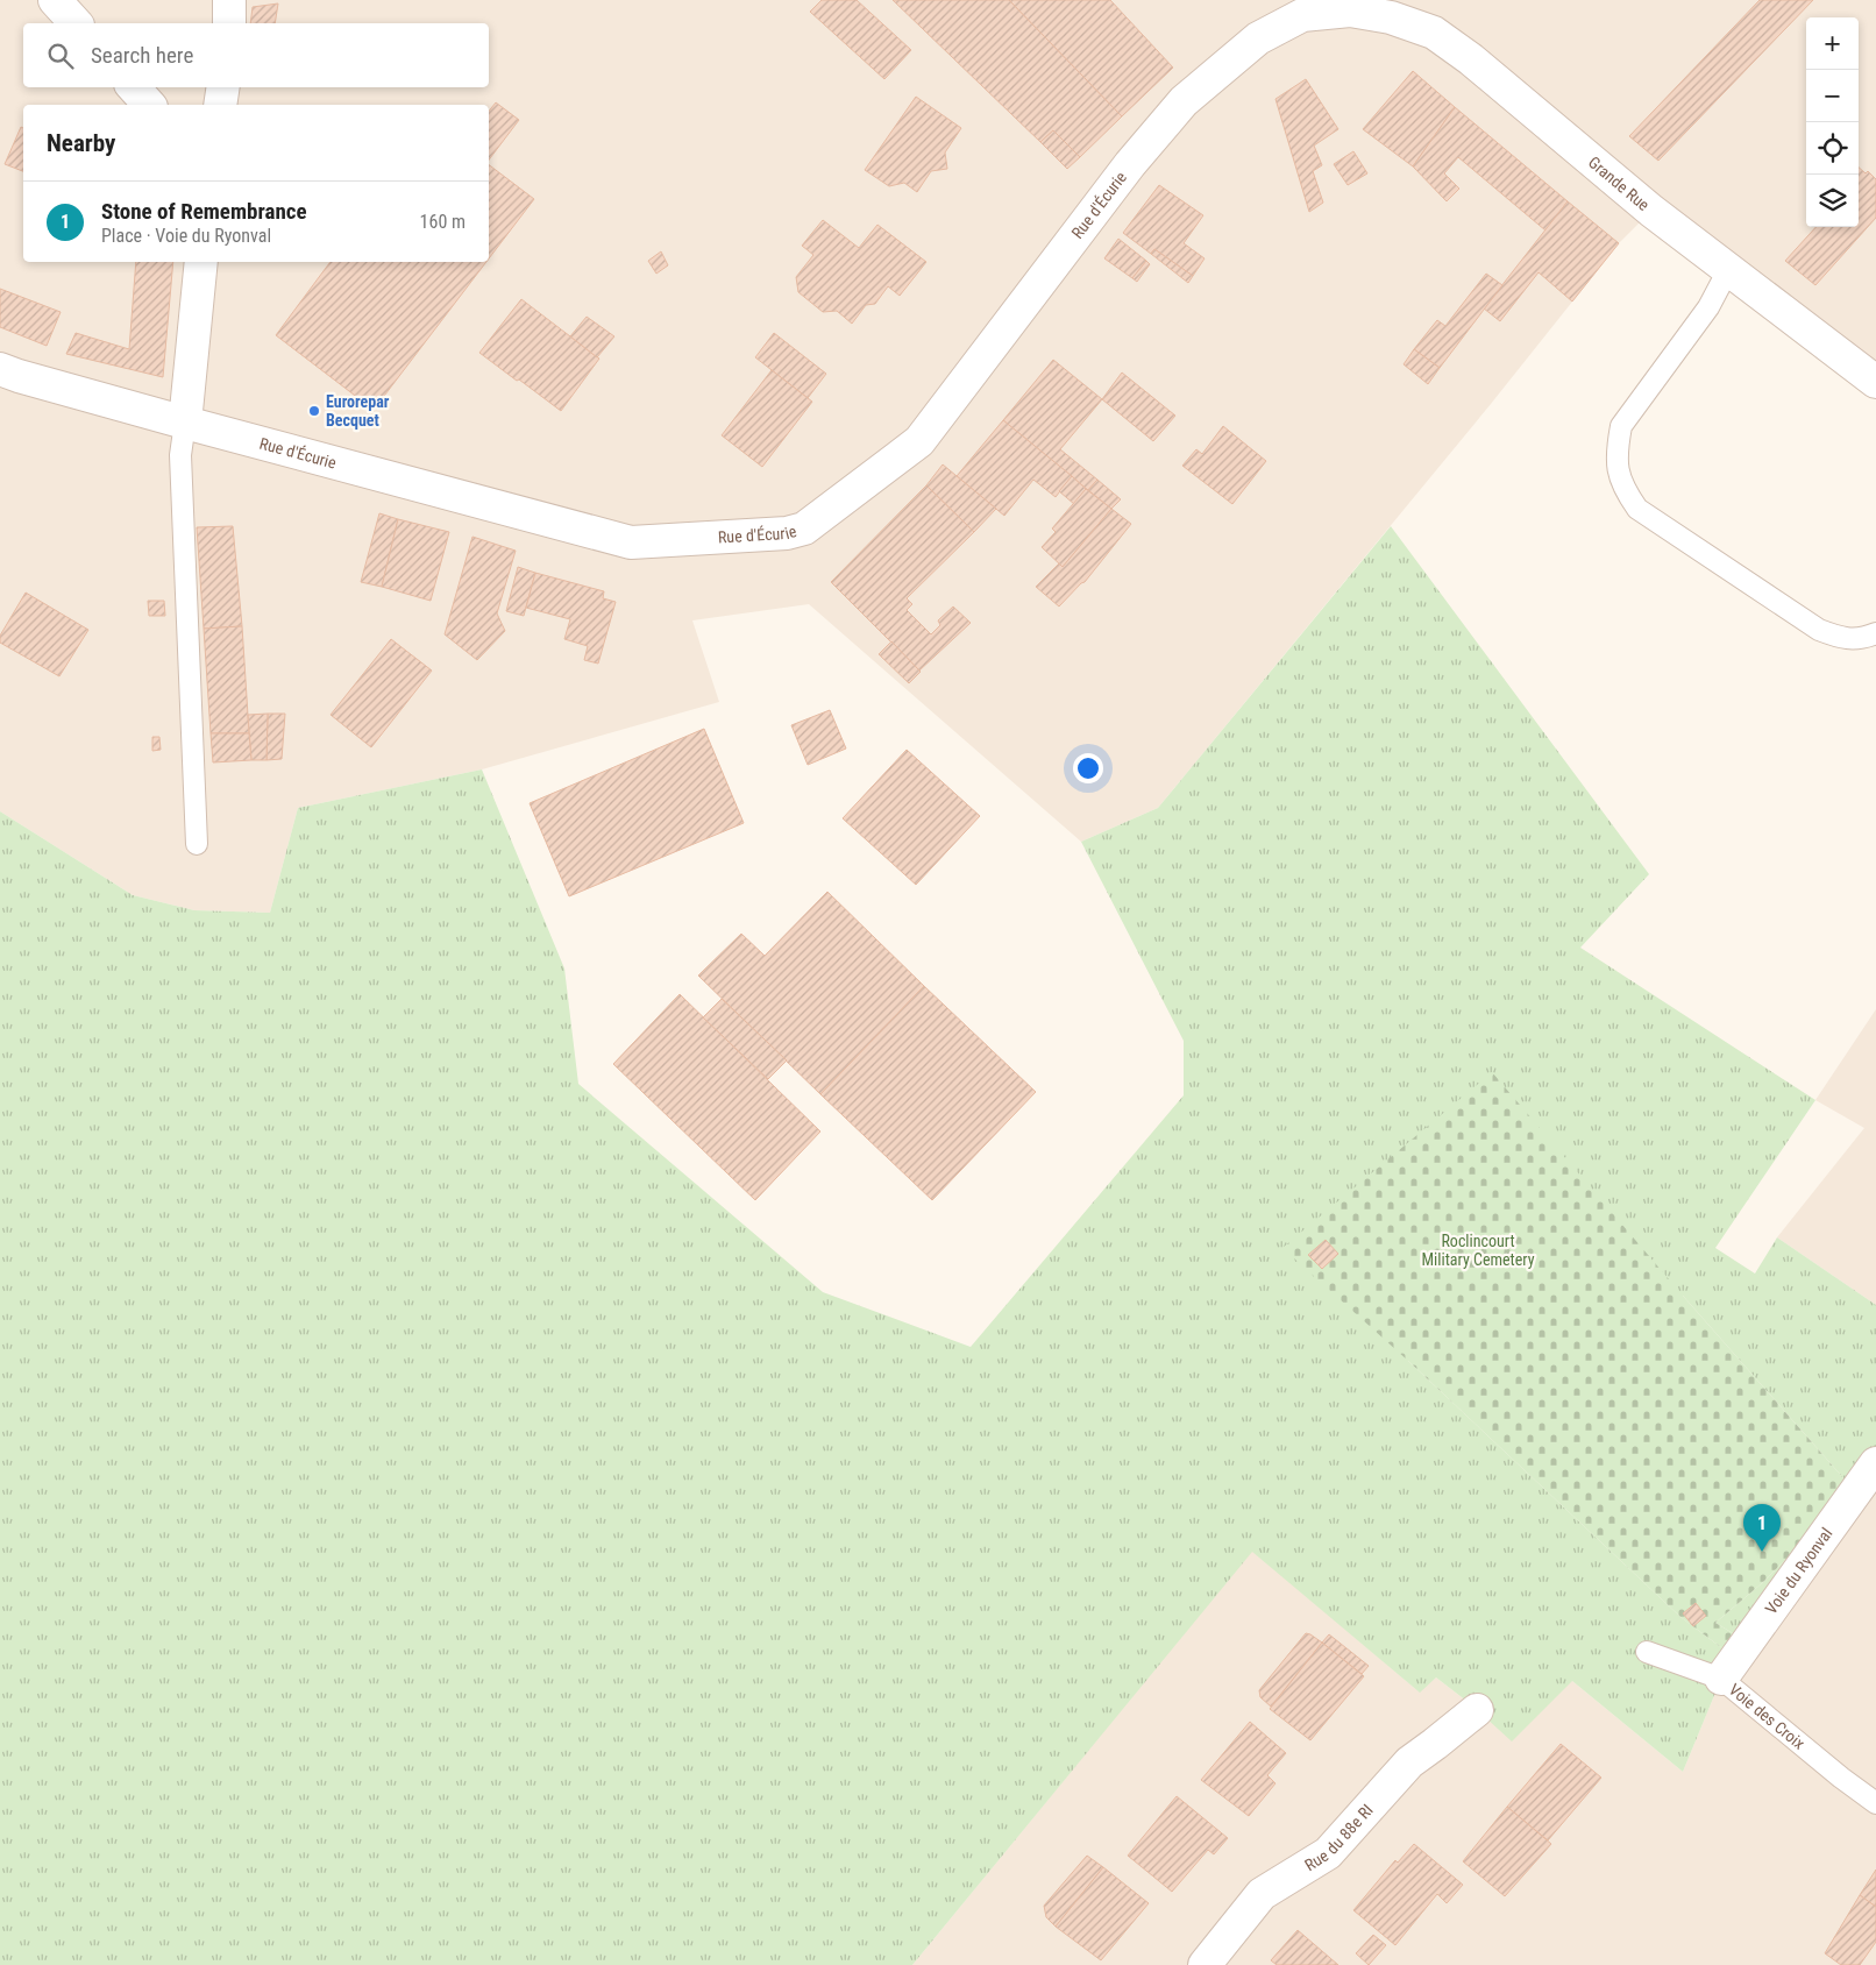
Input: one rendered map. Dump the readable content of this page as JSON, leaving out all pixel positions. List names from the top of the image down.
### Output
{
  "streets": {
    "street": [
      "Grande Rue",
      "Rue d'Écurie",
      "Voie du Ryonval",
      "Rue du 88e RI"
    ],
    "lane": ["Voie des Croix"]
  },
  "crossings": [
    ["Grande Rue", "Rue d'Écurie"],
    ["Voie du Ryonval", "Voie des Croix"]
  ],
  "parks": ["Roclincourt Military Cemetery"],
  "places": ["Eurorepar Becquet"],
  "page": {
    "map_buttons": ["+", "−"],
    "search": "Search here",
    "heading": "Nearby",
    "list": [
      {
        "mark": "1",
        "name": "Stone of Remembrance",
        "note": "Place · Voie du Ryonval",
        "value": "160 m"
      }
    ],
    "pins": "1"
  }
}
